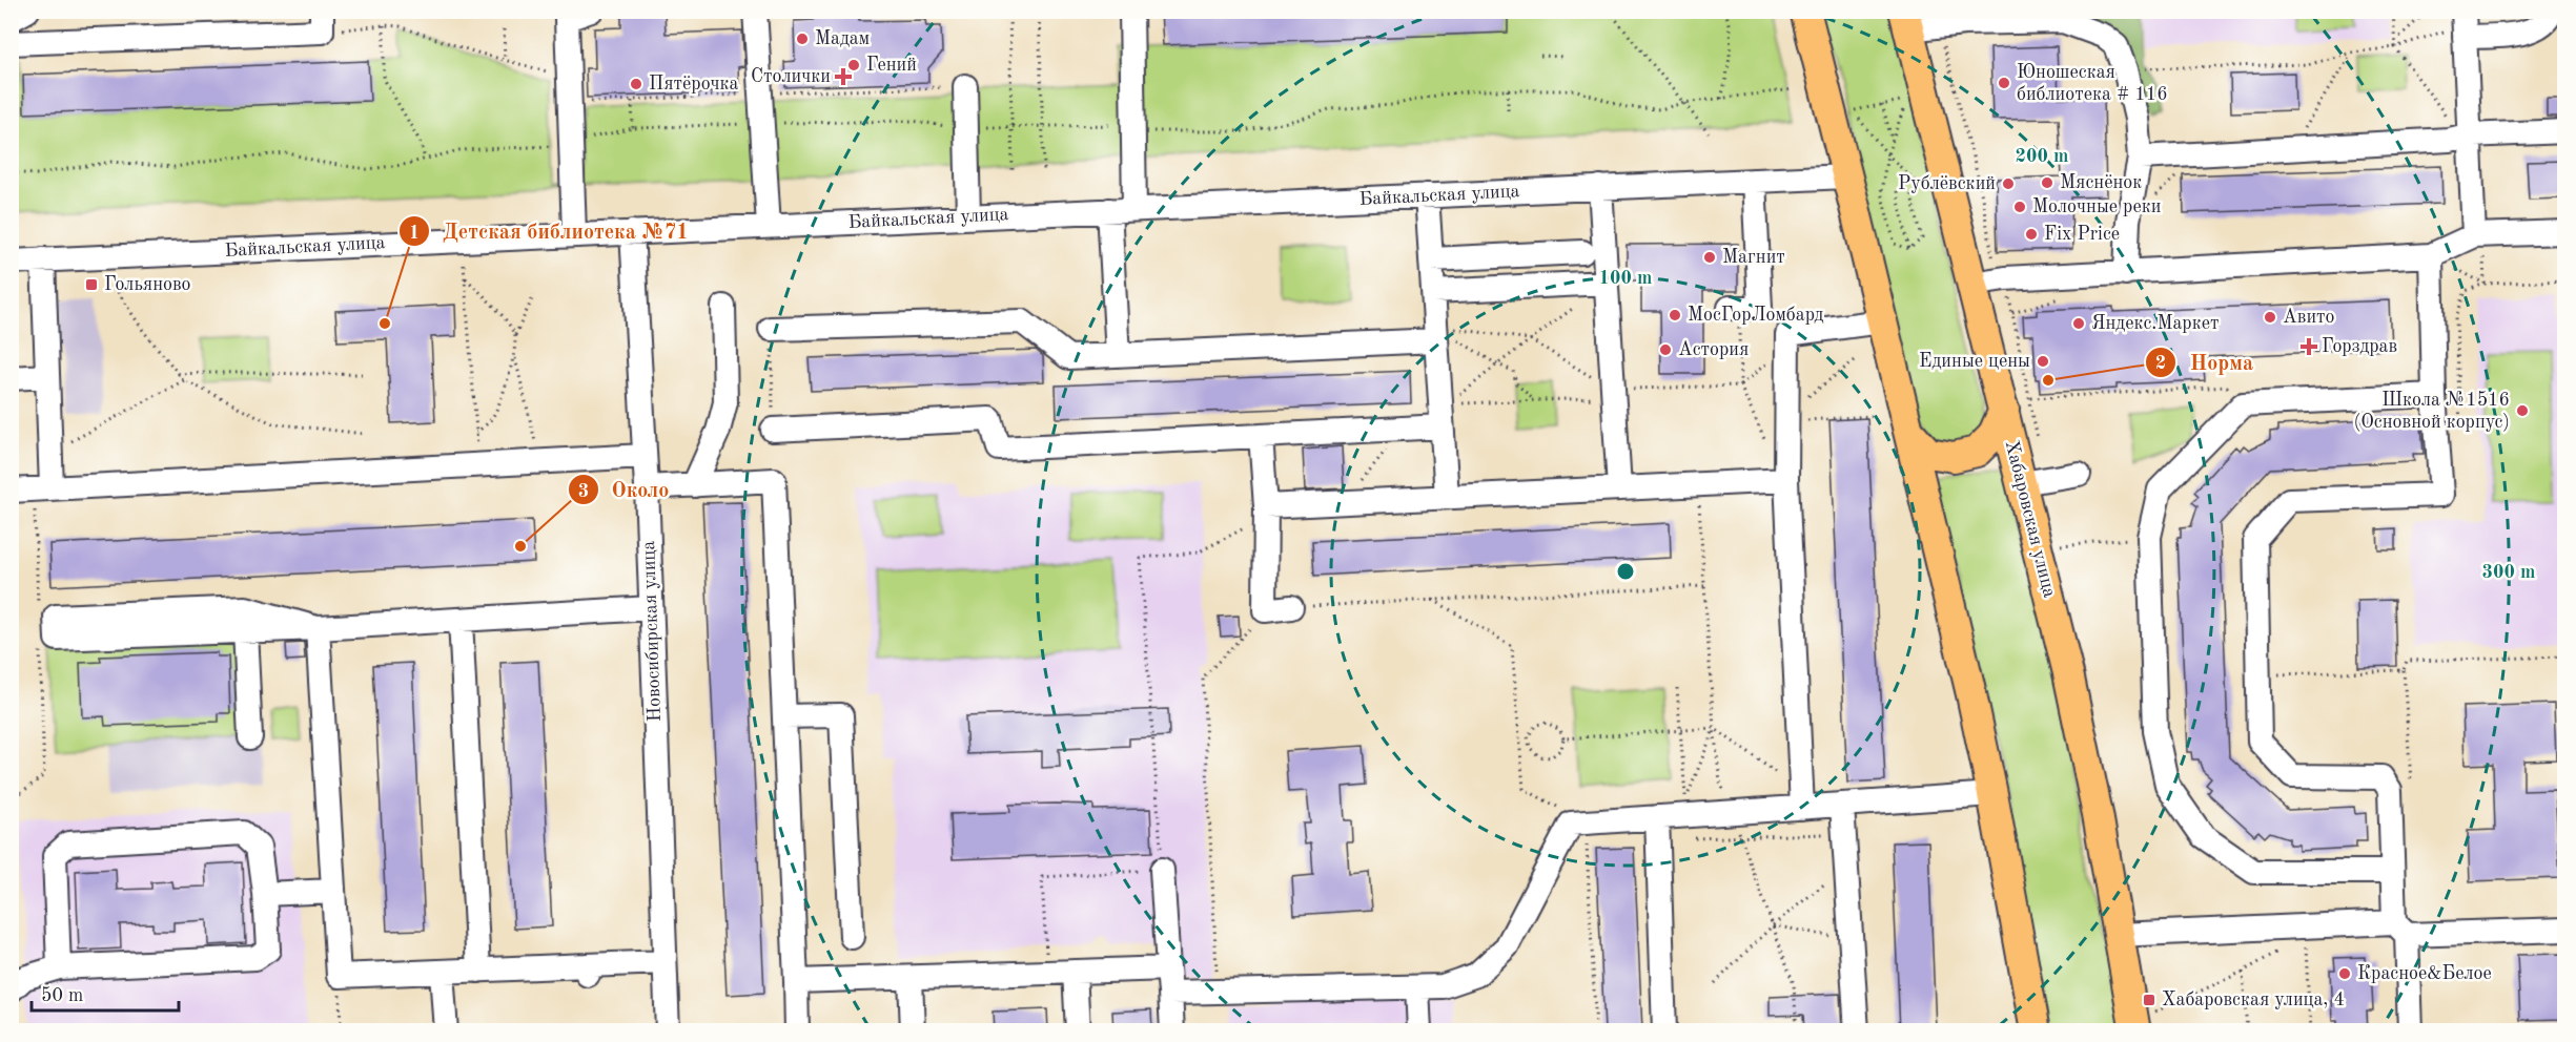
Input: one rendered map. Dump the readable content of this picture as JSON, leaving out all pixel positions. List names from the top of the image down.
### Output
{
  "streets": {
    "main road": ["Хабаровская улица"],
    "street": ["Байкальская улица", "Новосибирская улица"]
  },
  "crossings": [
    ["Байкальская улица", "Новосибирская улица"]
  ],
  "places": {
    "other": [
      "Мадам",
      "Гений",
      "Юношеская библиотека # 116",
      "Пятёрочка",
      "Мяснёнок",
      "Рублёвский",
      "Молочные реки",
      "Fix Price",
      "Магнит",
      "МосГорЛомбард",
      "Авито",
      "Детская библиотека №71",
      "Яндекс.Маркет",
      "Астория",
      "Единые цены",
      "Норма",
      "Школа №1516 (Основной корпус)",
      "Около",
      "Красное&Белое"
    ],
    "health": ["Столички", "Горздрав"],
    "transit": ["Гольяново", "Хабаровская улица, 4"]
  },
  "scale_bar": "50 m",
  "rings": ["200 m", "100 m", "300 m"]
}
